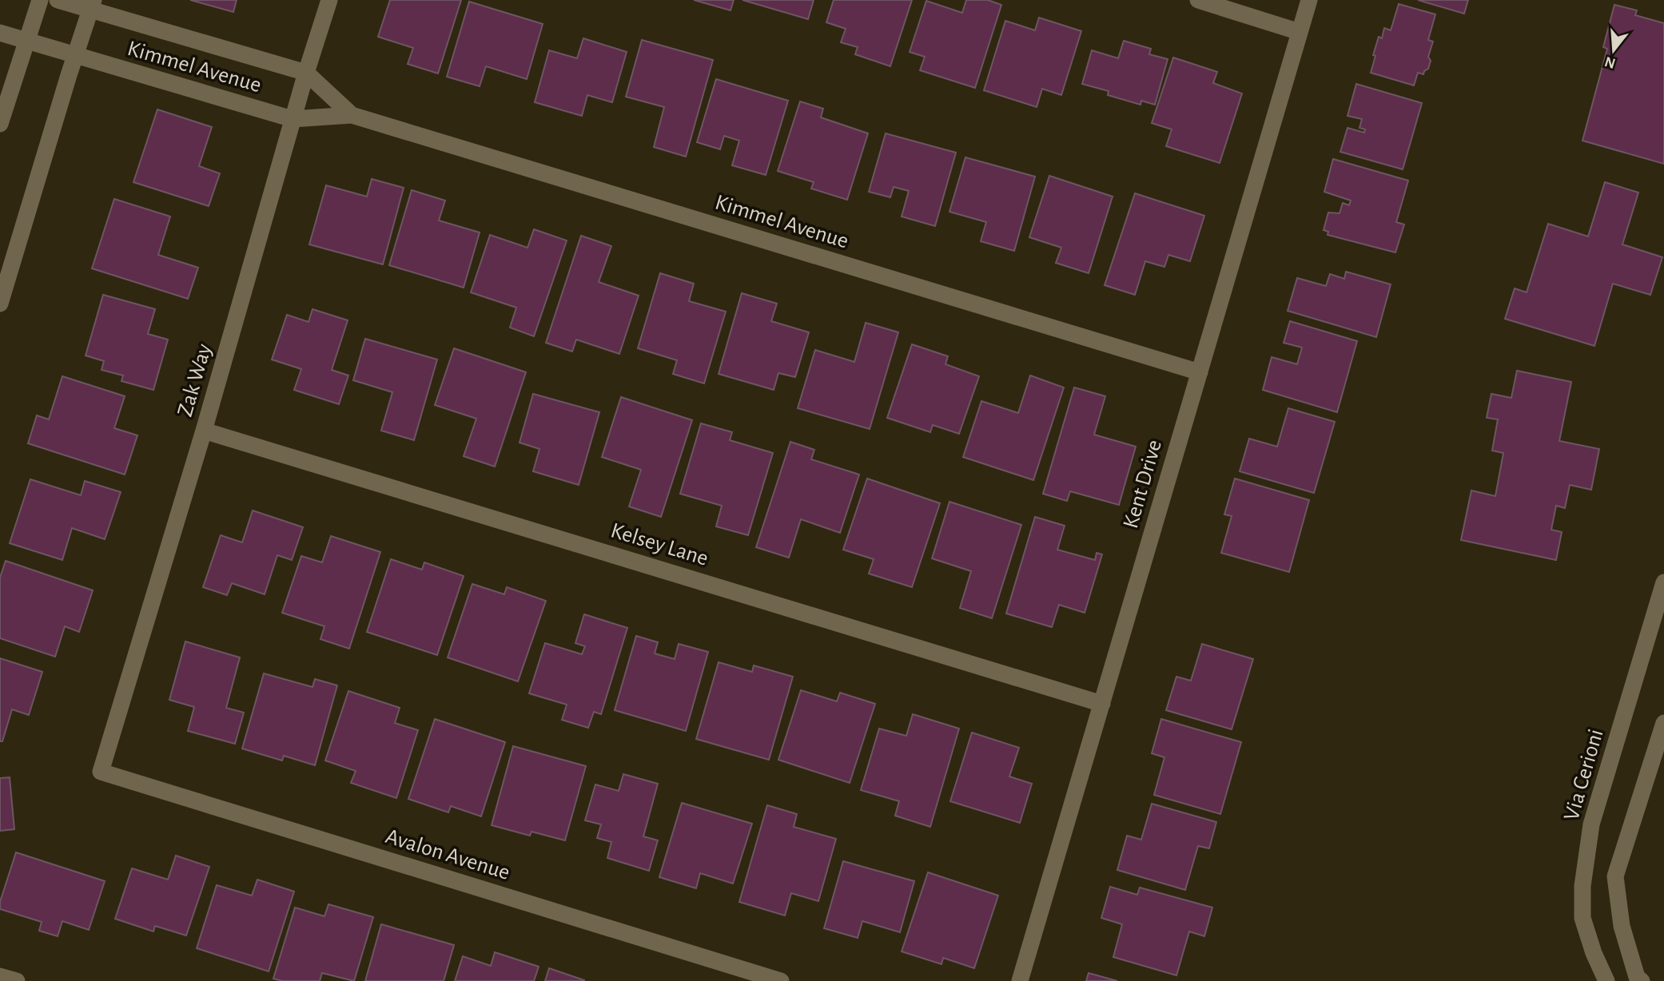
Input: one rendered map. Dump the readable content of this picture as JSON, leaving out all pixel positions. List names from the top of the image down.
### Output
{
  "streets": {
    "street": [
      "Kimmel Avenue",
      "Zak Way",
      "Kent Drive",
      "Kelsey Lane",
      "Via Cerioni",
      "Avalon Avenue"
    ]
  },
  "crossings": [
    ["Kimmel Avenue", "Zak Way"],
    ["Kimmel Avenue", "Kent Drive"],
    ["Zak Way", "Kelsey Lane"],
    ["Zak Way", "Avalon Avenue"],
    ["Kent Drive", "Kelsey Lane"]
  ],
  "north": "bottom"
}
